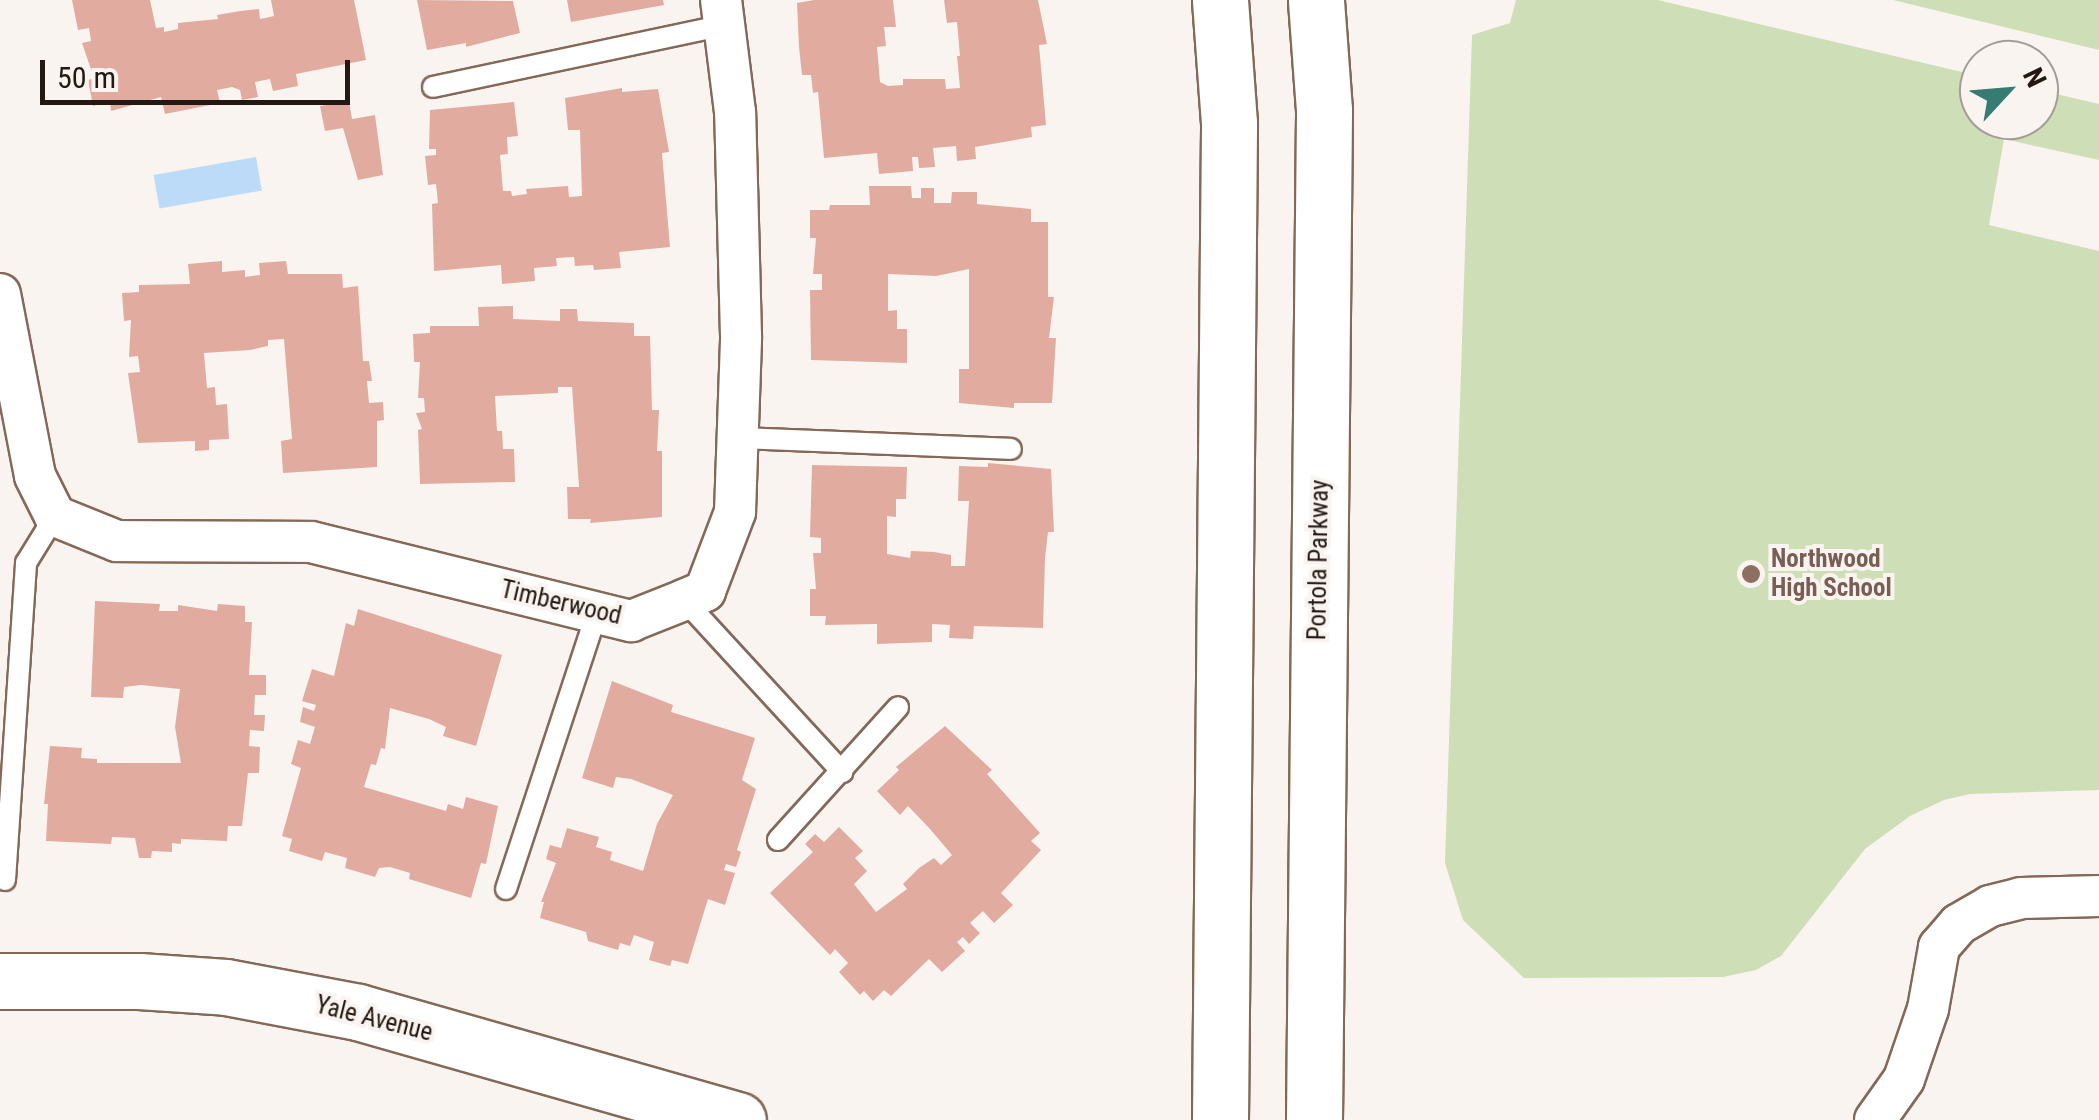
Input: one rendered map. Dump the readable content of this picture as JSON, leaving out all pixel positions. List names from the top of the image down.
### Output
{
  "streets": {
    "main road": ["Portola Parkway", "Yale Avenue"],
    "street": ["Timberwood"]
  },
  "places": ["Northwood High School"],
  "scale_bar": "50 m",
  "north": "top right"
}
